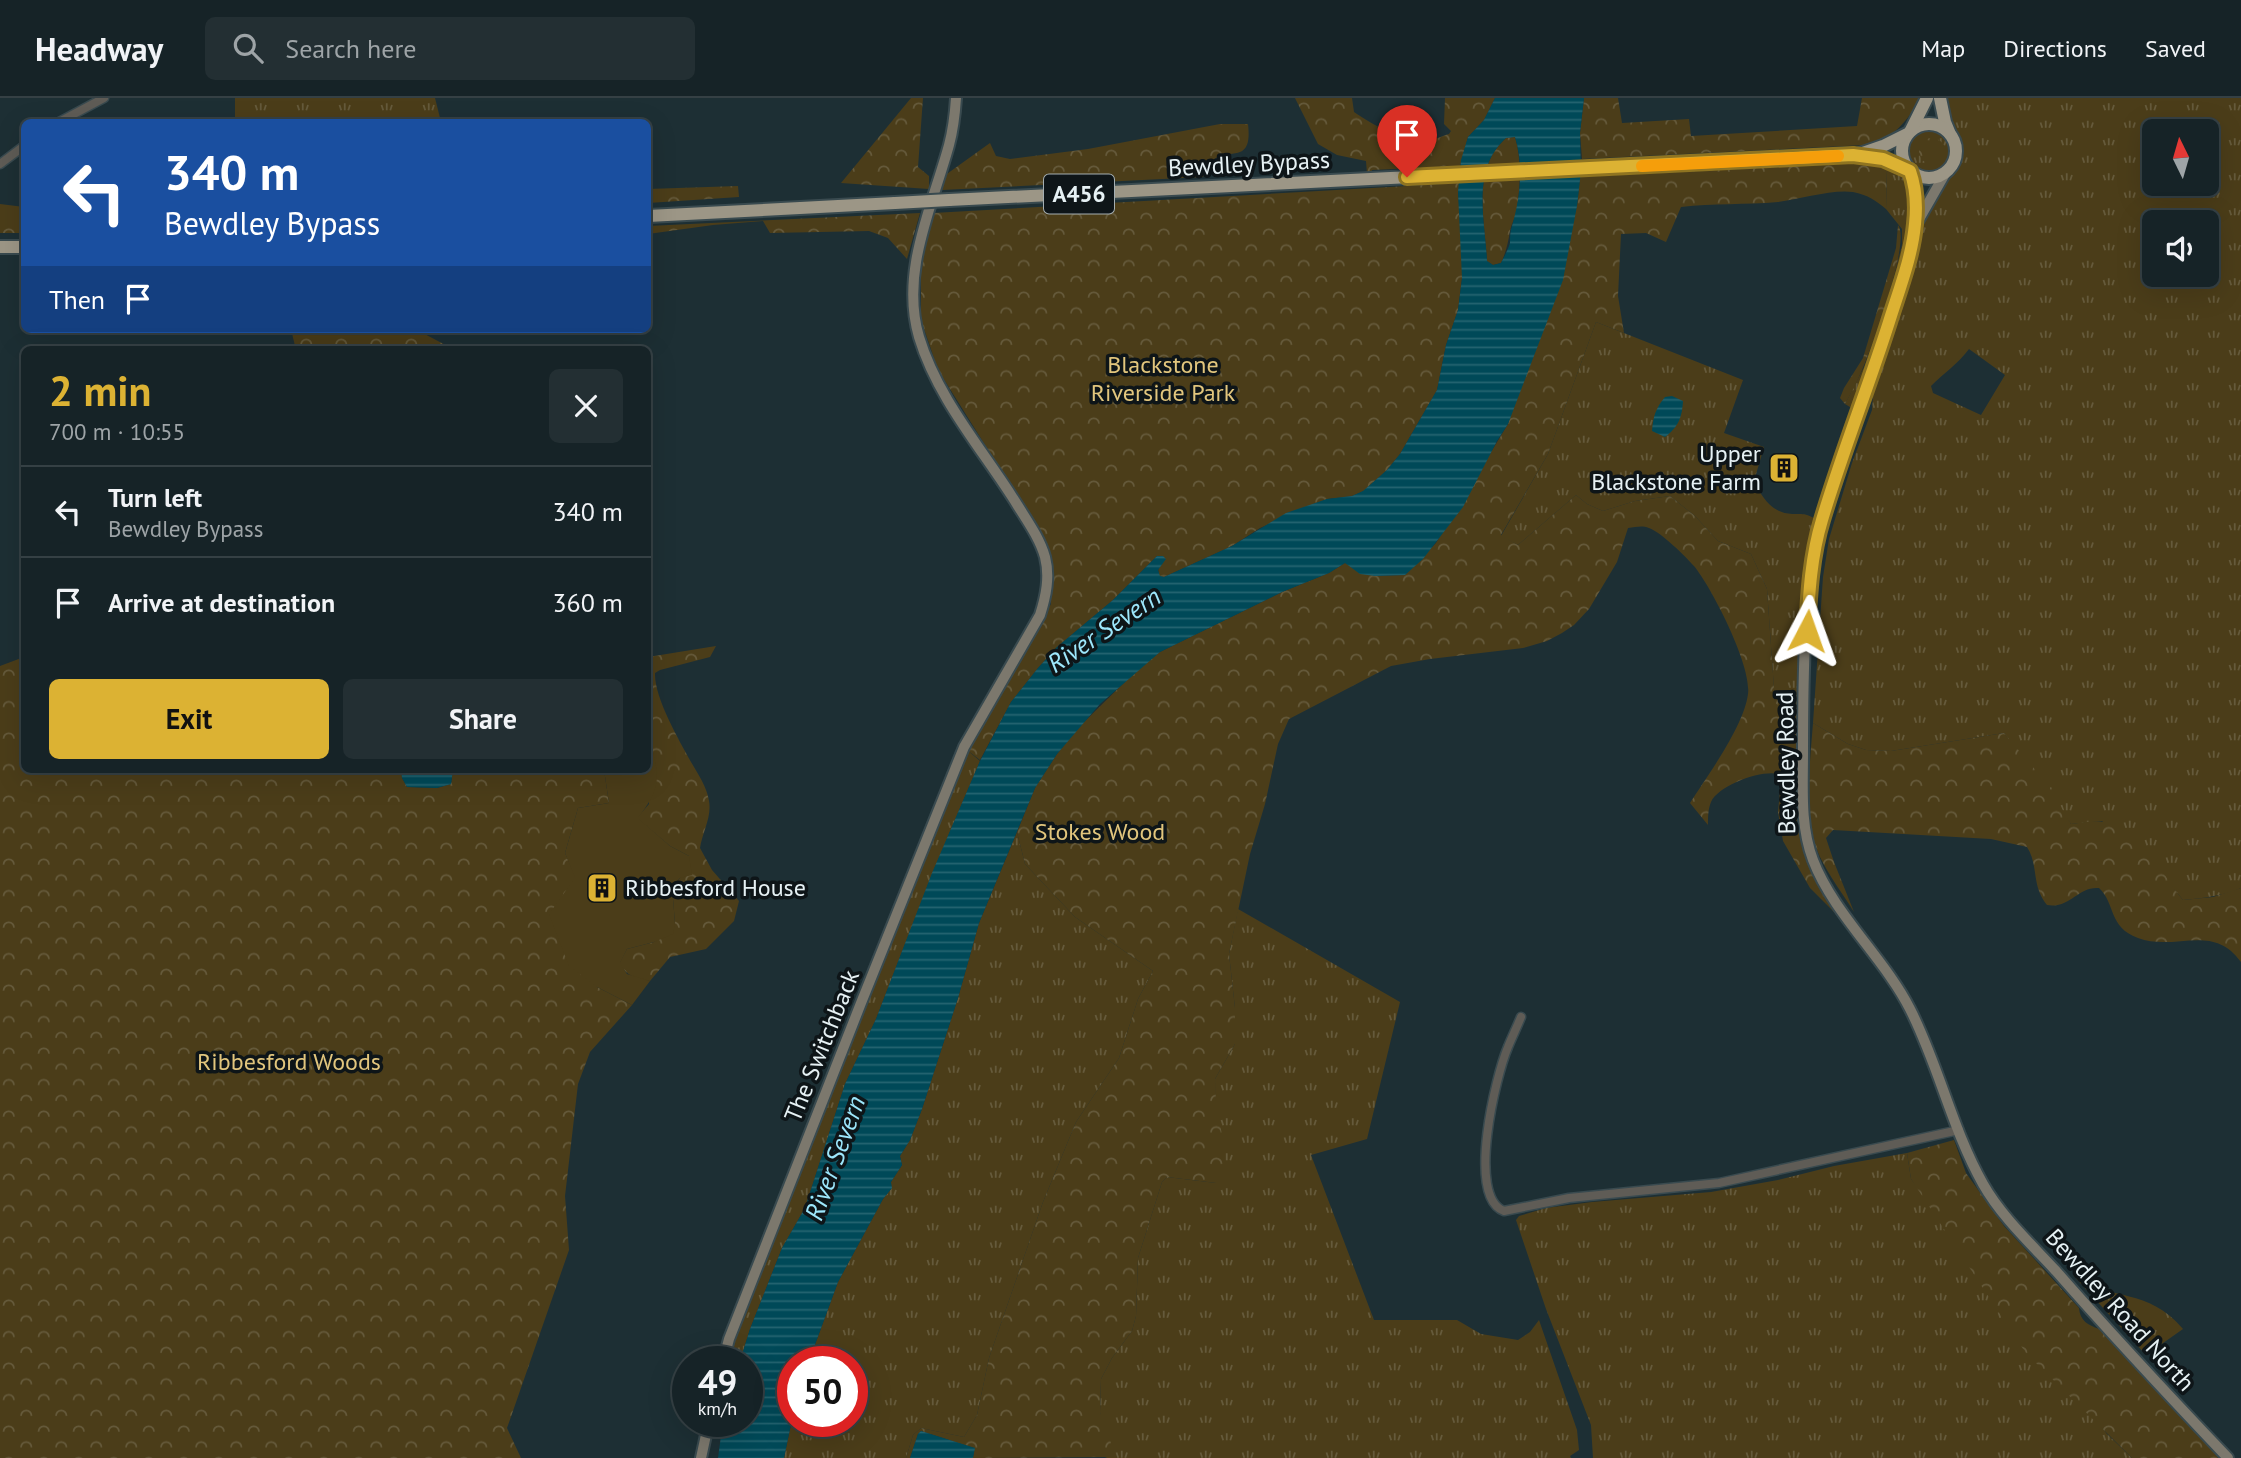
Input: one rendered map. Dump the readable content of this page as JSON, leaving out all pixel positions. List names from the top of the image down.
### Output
{
  "streets": {
    "highway": ["Bewdley Bypass", "A456"],
    "main road": ["Bewdley Road", "The Switchback", "Bewdley Road North"]
  },
  "crossings": [
    ["Bewdley Bypass", "Bewdley Road"],
    ["Bewdley Road", "Bewdley Road North"]
  ],
  "water": ["River Severn"],
  "parks": ["Blackstone Riverside Park", "Stokes Wood", "Ribbesford Woods"],
  "places": {
    "building": ["Upper Blackstone Farm", "Ribbesford House"]
  },
  "north": "top",
  "page": {
    "header": "Headway",
    "search": "Search here",
    "nav": ["Map", "Directions", "Saved"],
    "turn": ["340 m", "Bewdley Bypass"],
    "then": "Then",
    "heading": ["2 min", "700 m · 10:55"],
    "list": [
      {
        "name": "Turn left",
        "note": "Bewdley Bypass",
        "value": "340 m"
      },
      {
        "name": "Arrive at destination",
        "value": "360 m"
      }
    ],
    "buttons": ["Exit", "Share"],
    "speed": "49 km/h",
    "limit": "50"
  }
}
